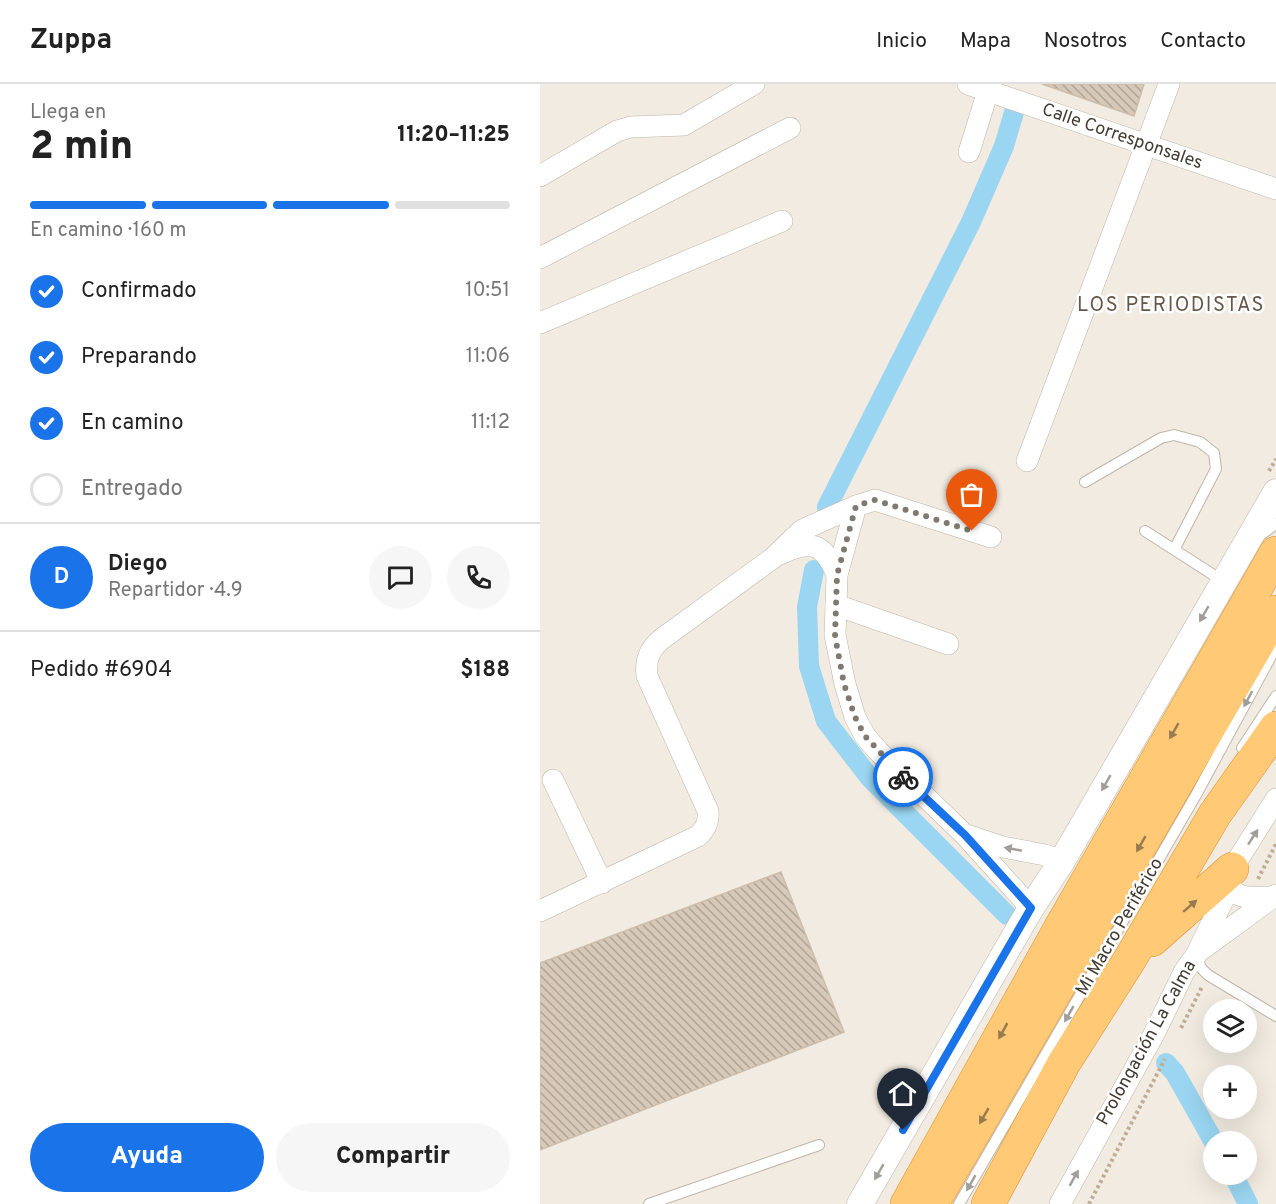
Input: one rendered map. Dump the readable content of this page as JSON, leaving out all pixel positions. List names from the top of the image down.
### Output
{
  "streets": {
    "street": ["Calle Corresponsales", "Prolongación La Calma"],
    "lane": ["Mi Macro Periférico"]
  },
  "districts": ["LOS PERIODISTAS"],
  "page": {
    "header": "Zuppa",
    "nav": [
      "Inicio",
      "Mapa",
      "Nosotros",
      "Contacto"
    ],
    "heading": ["2 min", "Llega en", "11:20–11:25"],
    "panel": [
      "Diego",
      "Repartidor · 4.9",
      "Pedido #6904",
      "$188"
    ],
    "bar": "En camino · 160 m",
    "list": [
      ["Confirmado", "10:51"],
      ["Preparando", "11:06"],
      ["En camino", "11:12"],
      "Entregado"
    ],
    "round": "D",
    "map_buttons": ["+", "−"],
    "buttons": ["Ayuda", "Compartir"]
  }
}
